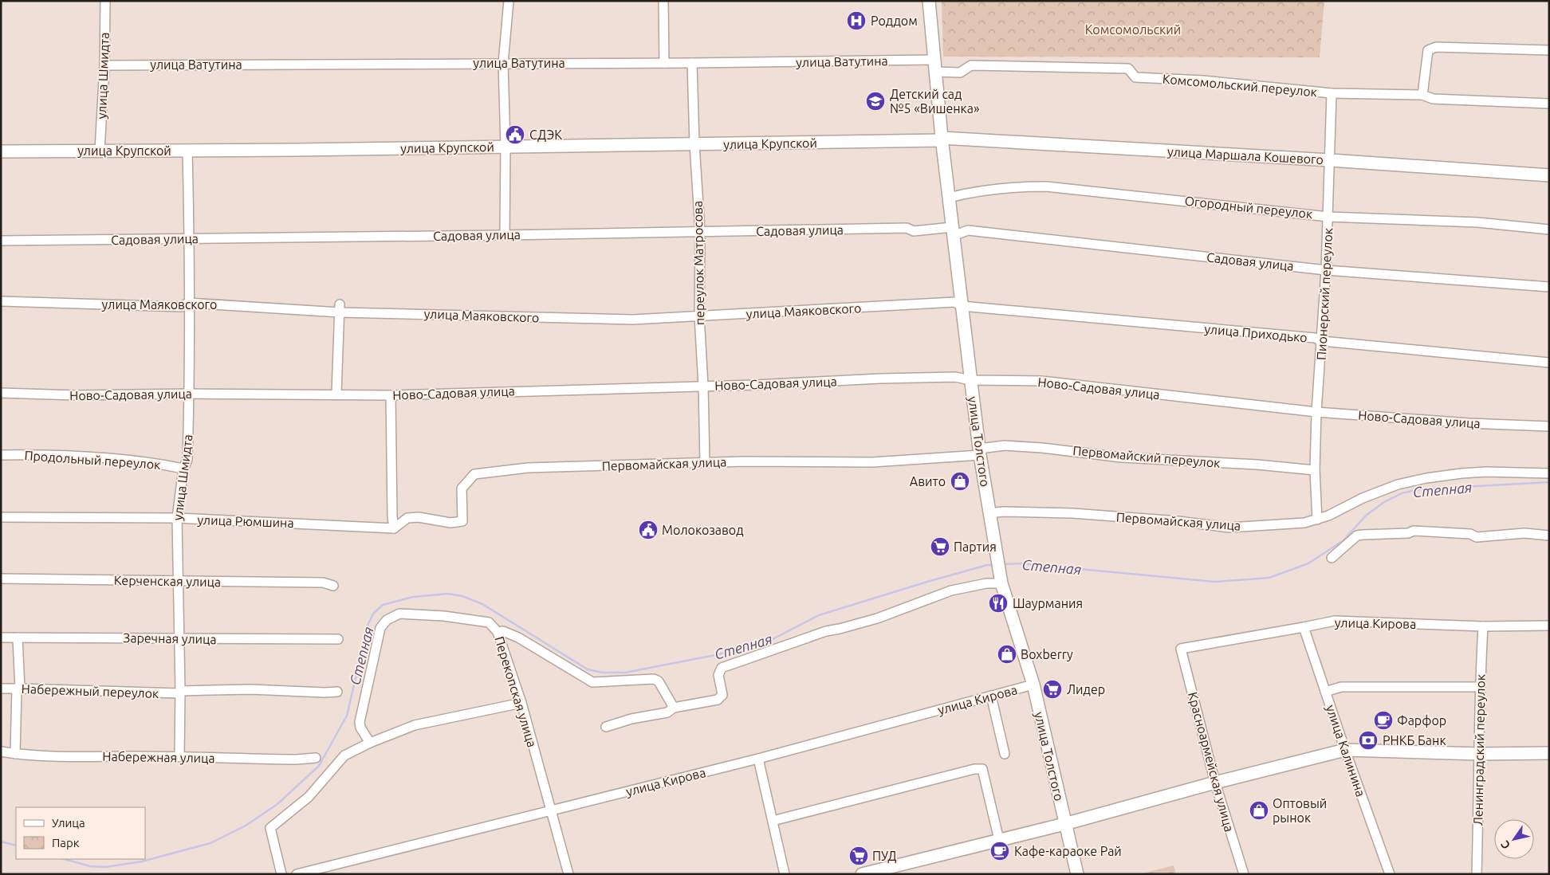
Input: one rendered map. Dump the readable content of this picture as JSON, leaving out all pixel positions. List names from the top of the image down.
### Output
{
  "streets": {
    "main road": ["улица Крупской", "улица Маршала Кошевого", "улица Толстого"],
    "street": [
      "улица Ватутина",
      "улица Шмидта",
      "Комсомольский переулок",
      "Огородный переулок",
      "Садовая улица",
      "переулок Матросова",
      "Пионерский переулок",
      "улица Маяковского",
      "улица Приходько",
      "Ново-Садовая улица",
      "Первомайский переулок",
      "Продольный переулок",
      "Первомайская улица",
      "улица Рюмшина",
      "Керченская улица",
      "улица Кирова",
      "Заречная улица",
      "Набережный переулок",
      "Перекопская улица",
      "Ленинградский переулок",
      "улица Калинина",
      "Набережная улица",
      "Красноармейская улица"
    ]
  },
  "crossings": [
    ["улица Ватутина", "улица Шмидта"],
    ["улица Ватутина", "Комсомольский переулок"],
    ["улица Ватутина", "переулок Матросова"],
    ["улица Ватутина", "улица Толстого"],
    ["улица Шмидта", "улица Крупской"],
    ["улица Шмидта", "Садовая улица"],
    ["улица Шмидта", "улица Маяковского"],
    ["улица Шмидта", "Ново-Садовая улица"],
    ["улица Шмидта", "Продольный переулок"],
    ["улица Шмидта", "улица Рюмшина"],
    ["улица Шмидта", "Керченская улица"],
    ["улица Шмидта", "Заречная улица"],
    ["улица Шмидта", "Набережный переулок"],
    ["улица Шмидта", "Набережная улица"],
    ["Комсомольский переулок", "Пионерский переулок"],
    ["Комсомольский переулок", "улица Толстого"],
    ["улица Крупской", "улица Маршала Кошевого"],
    ["улица Крупской", "переулок Матросова"],
    ["улица Крупской", "улица Толстого"],
    ["улица Маршала Кошевого", "Пионерский переулок"],
    ["улица Маршала Кошевого", "улица Толстого"],
    ["Огородный переулок", "Пионерский переулок"],
    ["Огородный переулок", "улица Толстого"],
    ["Садовая улица", "переулок Матросова"],
    ["Садовая улица", "Пионерский переулок"],
    ["Садовая улица", "улица Толстого"],
    ["переулок Матросова", "улица Маяковского"],
    ["переулок Матросова", "Ново-Садовая улица"],
    ["переулок Матросова", "Первомайская улица"],
    ["Пионерский переулок", "улица Приходько"],
    ["Пионерский переулок", "Ново-Садовая улица"],
    ["Пионерский переулок", "Первомайский переулок"],
    ["Пионерский переулок", "Первомайская улица"],
    ["улица Маяковского", "улица Приходько"],
    ["улица Маяковского", "улица Толстого"],
    ["улица Приходько", "улица Толстого"],
    ["Ново-Садовая улица", "улица Толстого"],
    ["улица Толстого", "Первомайский переулок"],
    ["улица Толстого", "Первомайская улица"],
    ["улица Толстого", "улица Кирова"],
    ["Первомайский переулок", "Первомайская улица"],
    ["Первомайская улица", "улица Рюмшина"],
    ["улица Кирова", "Перекопская улица"],
    ["улица Кирова", "Ленинградский переулок"],
    ["улица Кирова", "улица Калинина"],
    ["улица Кирова", "Красноармейская улица"]
  ],
  "water": ["Степная"],
  "parks": ["Комсомольский"],
  "places": {
    "hospital": ["Роддом"],
    "school or university": ["Детский сад №5 «Вишенка»"],
    "public building": ["СДЭК", "Молокозавод"],
    "shop": ["Авито", "Boxberry", "Оптовый рынок"],
    "supermarket": ["Партия", "Лидер", "ПУД"],
    "restaurant": ["Шаурмания"],
    "cafe": ["Фарфор", "Кафе-караоке Рай"],
    "bank": ["РНКБ Банк"]
  },
  "legend": ["Улица", "Парк"],
  "north": "bottom left"
}
